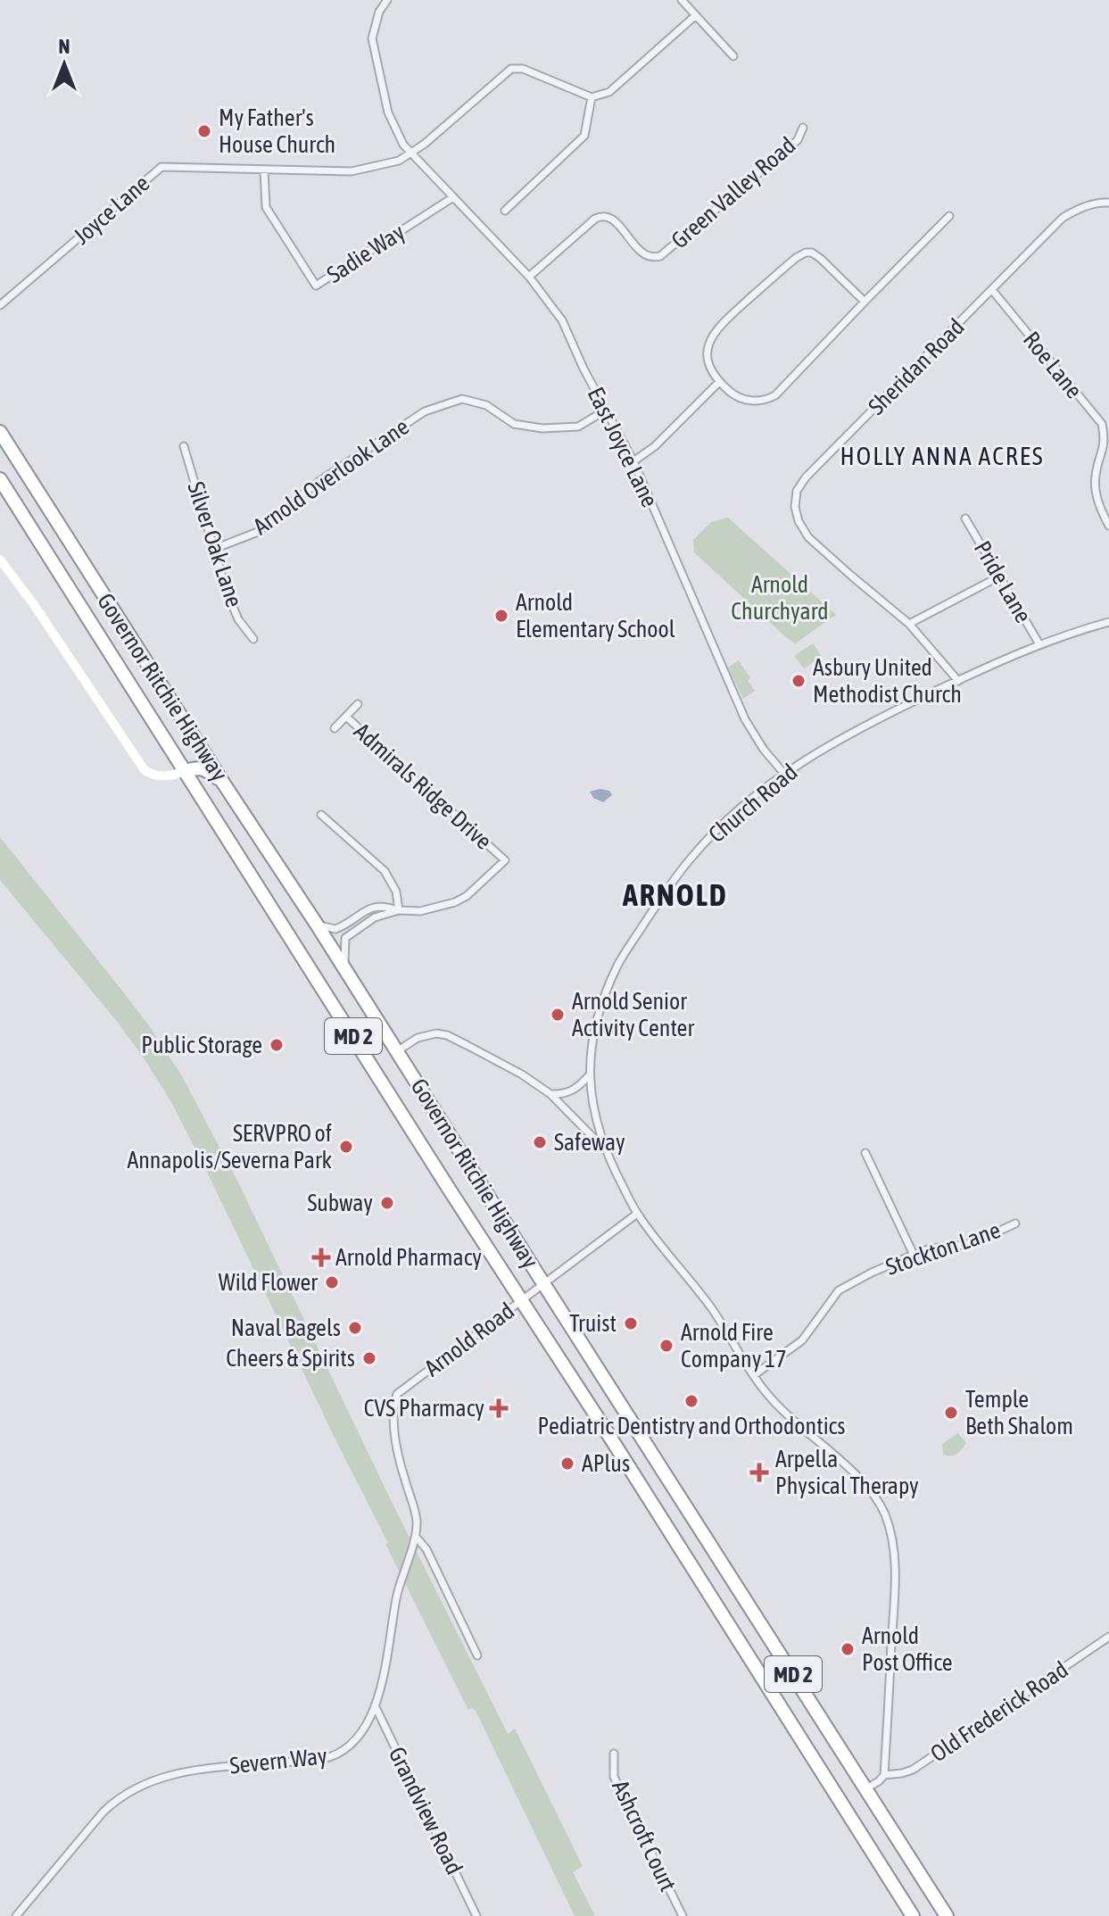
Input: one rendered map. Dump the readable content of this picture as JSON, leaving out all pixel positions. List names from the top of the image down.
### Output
{
  "streets": {
    "highway": ["Governor Ritchie Highway", "MD 2"],
    "street": [
      "Green Valley Road",
      "Joyce Lane",
      "Sadie Way",
      "Roe Lane",
      "Sheridan Road",
      "East Joyce Lane",
      "Arnold Overlook Lane",
      "Silver Oak Lane",
      "Pride Lane",
      "Admirals Ridge Drive",
      "Church Road",
      "Stockton Lane",
      "Arnold Road",
      "Old Frederick Road",
      "Severn Way",
      "Grandview Road",
      "Ashcroft Court"
    ]
  },
  "crossings": [
    ["Green Valley Road", "East Joyce Lane"],
    ["Joyce Lane", "Sadie Way"],
    ["Joyce Lane", "East Joyce Lane"],
    ["Sadie Way", "East Joyce Lane"],
    ["Roe Lane", "Sheridan Road"],
    ["Sheridan Road", "Church Road"],
    ["East Joyce Lane", "Arnold Overlook Lane"],
    ["East Joyce Lane", "Church Road"],
    ["Arnold Overlook Lane", "Silver Oak Lane"],
    ["Pride Lane", "Church Road"],
    ["Governor Ritchie Highway", "Admirals Ridge Drive"],
    ["Governor Ritchie Highway", "Arnold Road"],
    ["Arnold Road", "Severn Way"],
    ["Severn Way", "Grandview Road"]
  ],
  "districts": ["HOLLY ANNA ACRES", "ARNOLD"],
  "parks": ["Arnold Churchyard"],
  "places": {
    "other": [
      "My Father's House Church",
      "Arnold Elementary School",
      "Asbury United Methodist Church",
      "Arnold Senior Activity Center",
      "Public Storage",
      "Safeway",
      "SERVPRO of Annapolis/Severna Park",
      "Subway",
      "Wild Flower",
      "Truist",
      "Naval Bagels",
      "Arnold Fire Company 17",
      "Cheers & Spirits",
      "Pediatric Dentistry and Orthodontics",
      "Temple Beth Shalom",
      "APlus",
      "Arnold Post Office"
    ],
    "health": ["Arnold Pharmacy", "CVS Pharmacy", "Arpella Physical Therapy"]
  },
  "north": "top"
}
